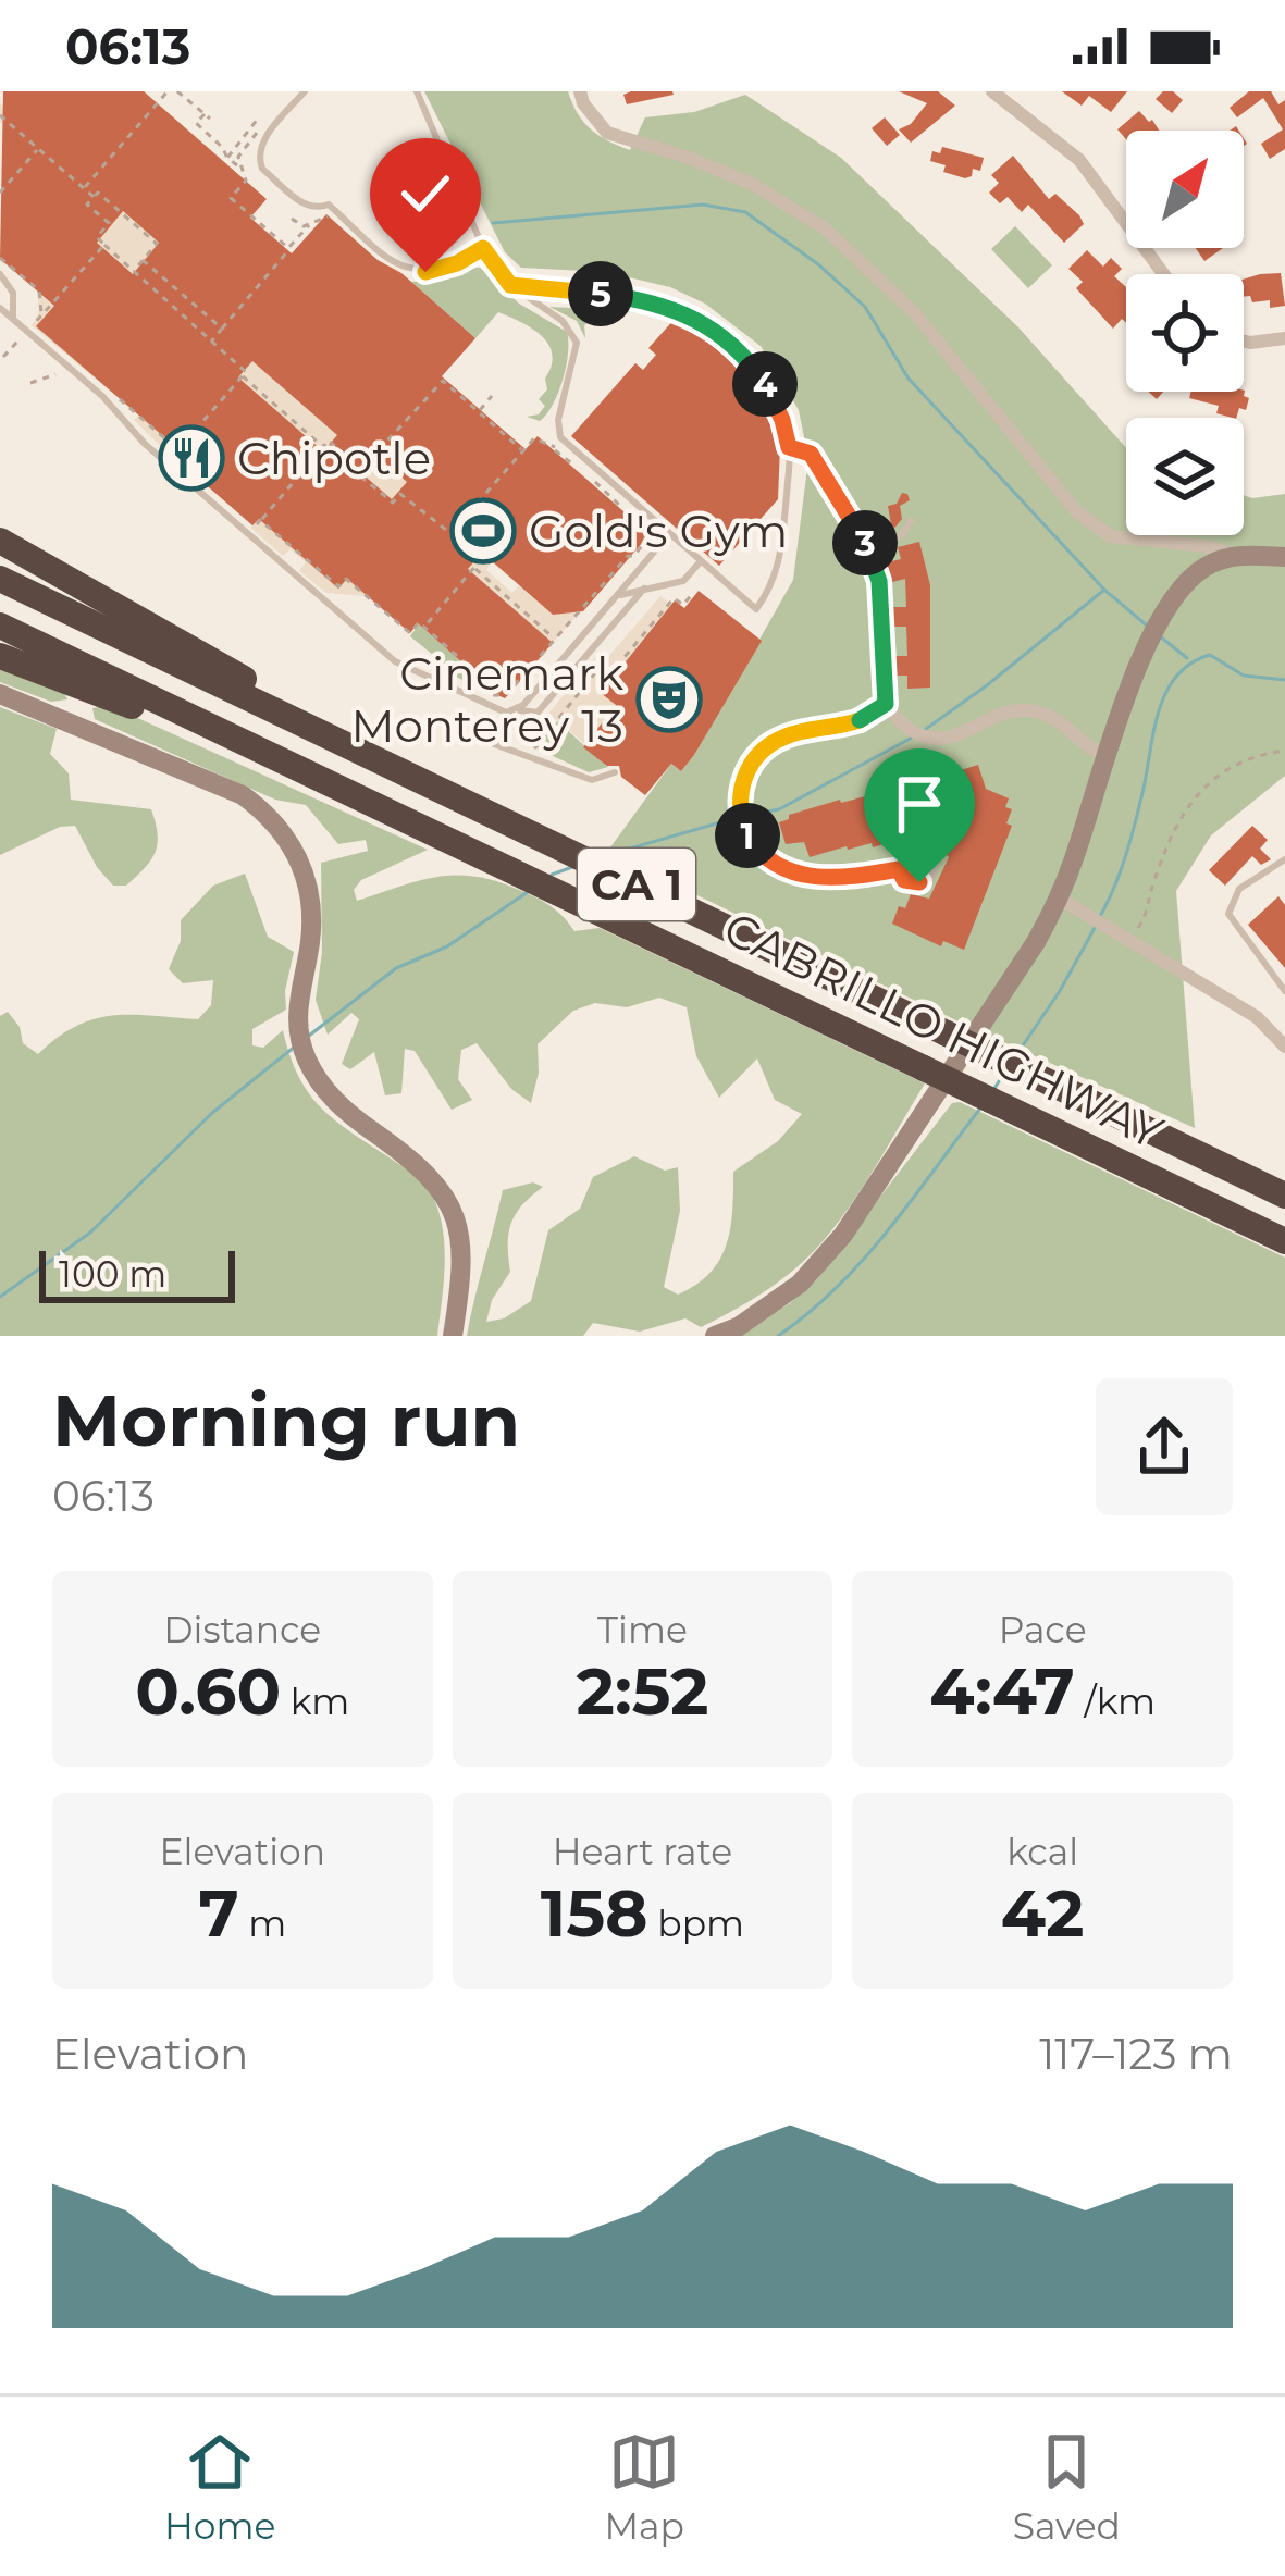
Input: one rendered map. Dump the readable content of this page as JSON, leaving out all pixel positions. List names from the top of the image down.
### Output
{
  "streets": {
    "highway": ["CA 1", "CABRILLO HIGHWAY"]
  },
  "places": {
    "restaurant": ["Chipotle"],
    "sports": ["Gold's Gym"],
    "theatre": ["Cinemark Monterey 13"]
  },
  "scale_bar": "100 m",
  "north": "top right",
  "page": {
    "status": "06:13",
    "pins": [
      "5",
      "4",
      "3",
      "1"
    ],
    "scale": "100 m",
    "heading": ["Morning run", "06:13"],
    "stats": [
      ["Distance", "0.60 km"],
      ["Time", "2:52"],
      ["Pace", "4:47 /km"],
      ["Elevation", "7 m"],
      ["Heart rate", "158 bpm"],
      ["kcal", "42"]
    ],
    "chart": ["Elevation", "117–123 m"],
    "tabs": ["Home", "Map", "Saved"]
  }
}
